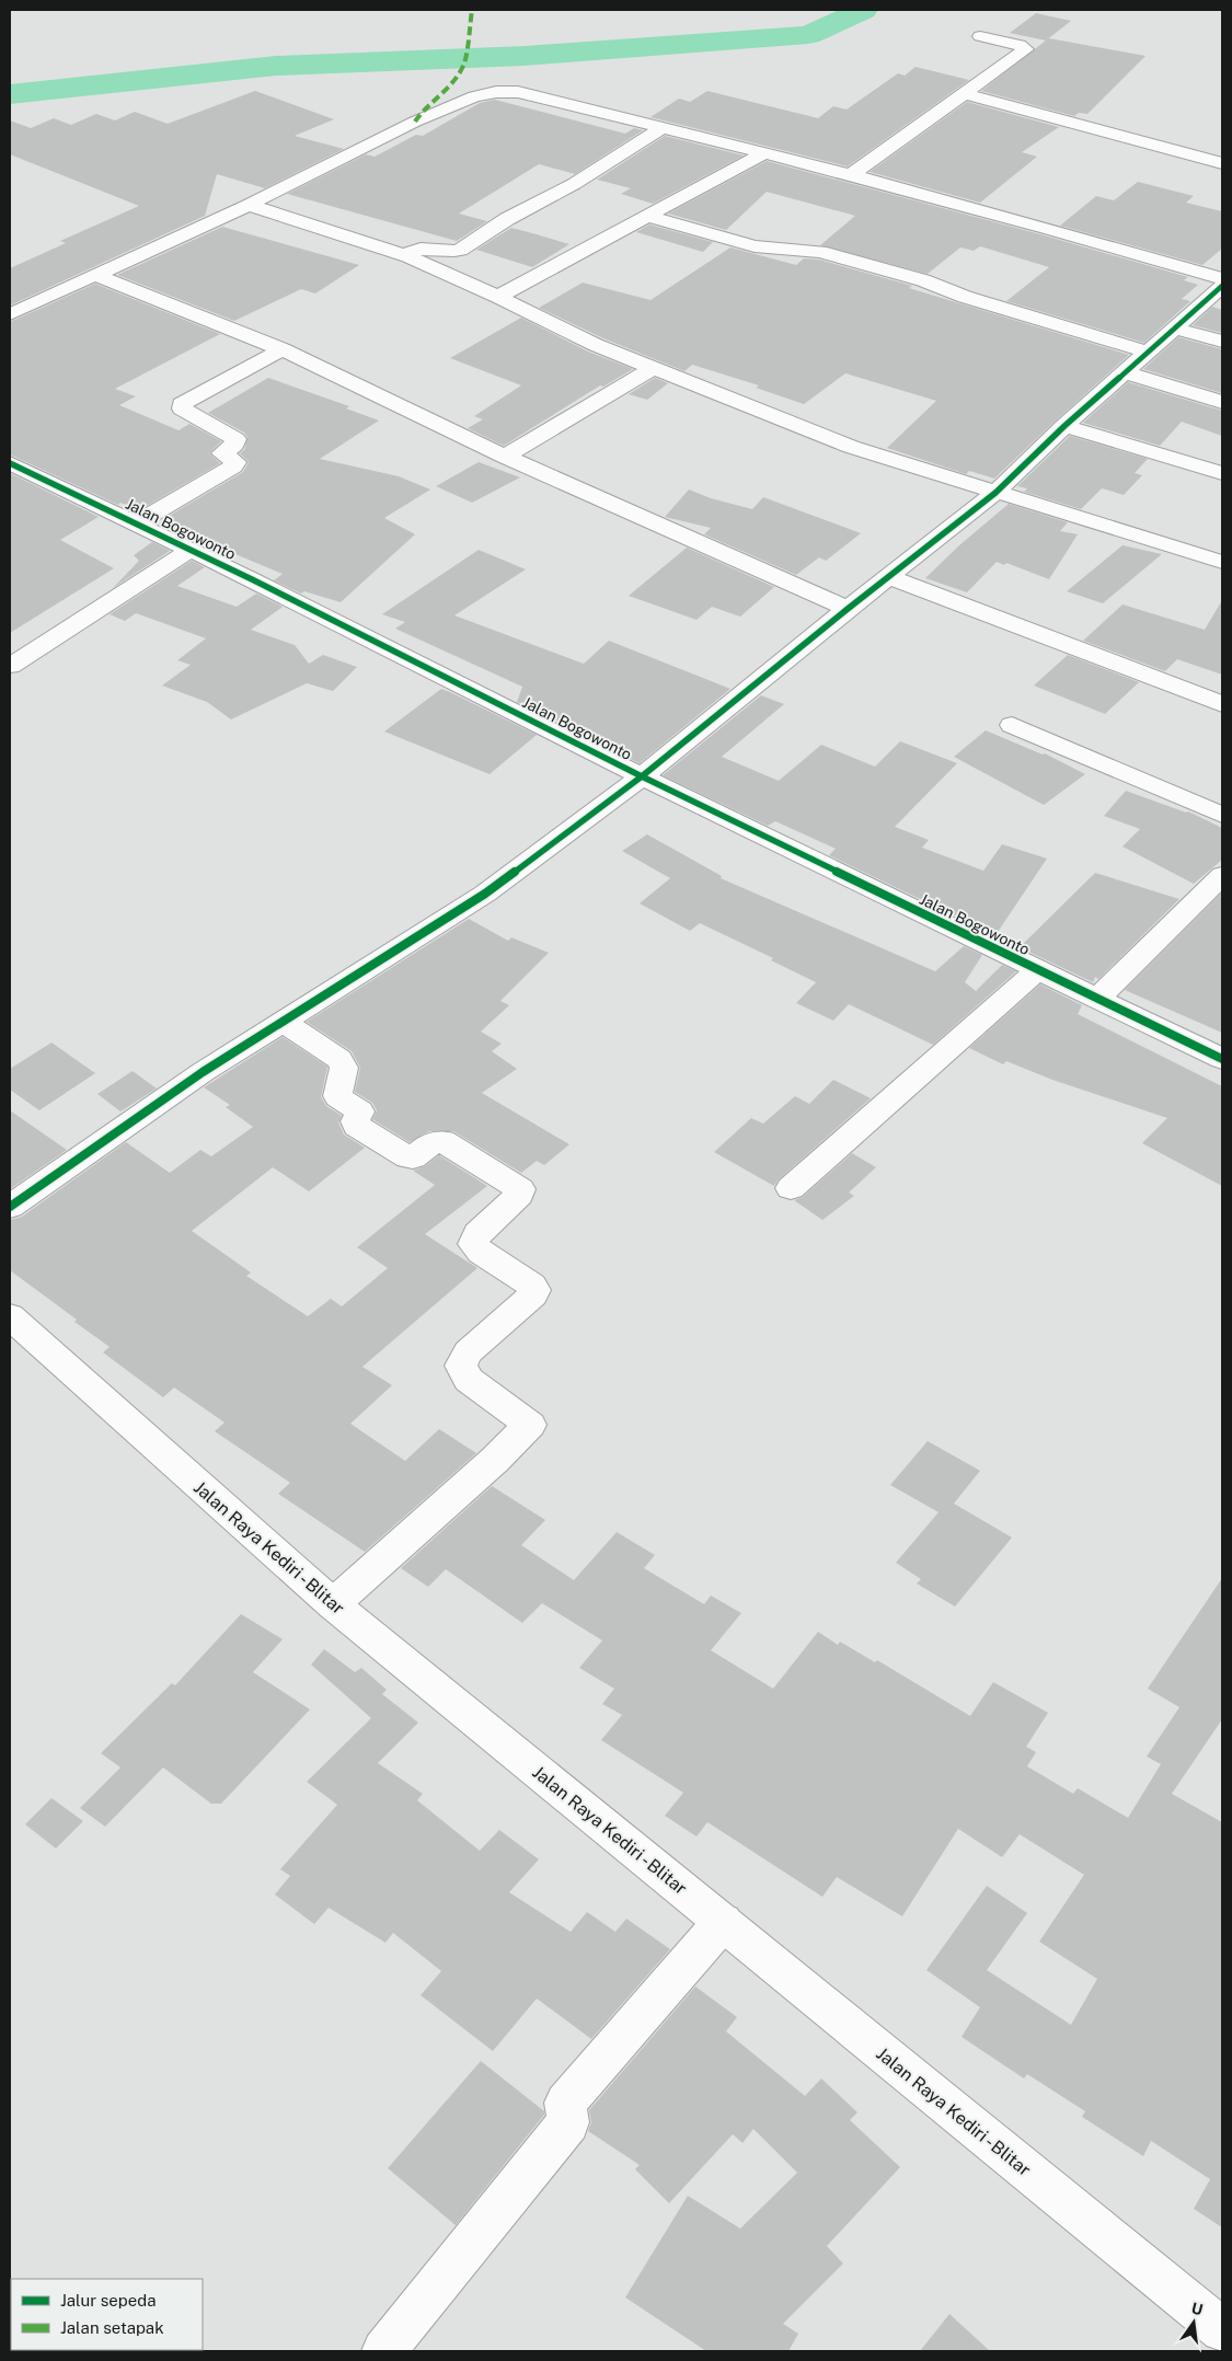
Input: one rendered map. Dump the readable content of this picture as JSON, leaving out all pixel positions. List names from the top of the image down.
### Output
{
  "streets": {
    "street": ["Jalan Bogowonto", "Jalan Raya Kediri - Blitar"]
  },
  "legend": ["Jalur sepeda", "Jalan setapak"],
  "north": "top"
}
